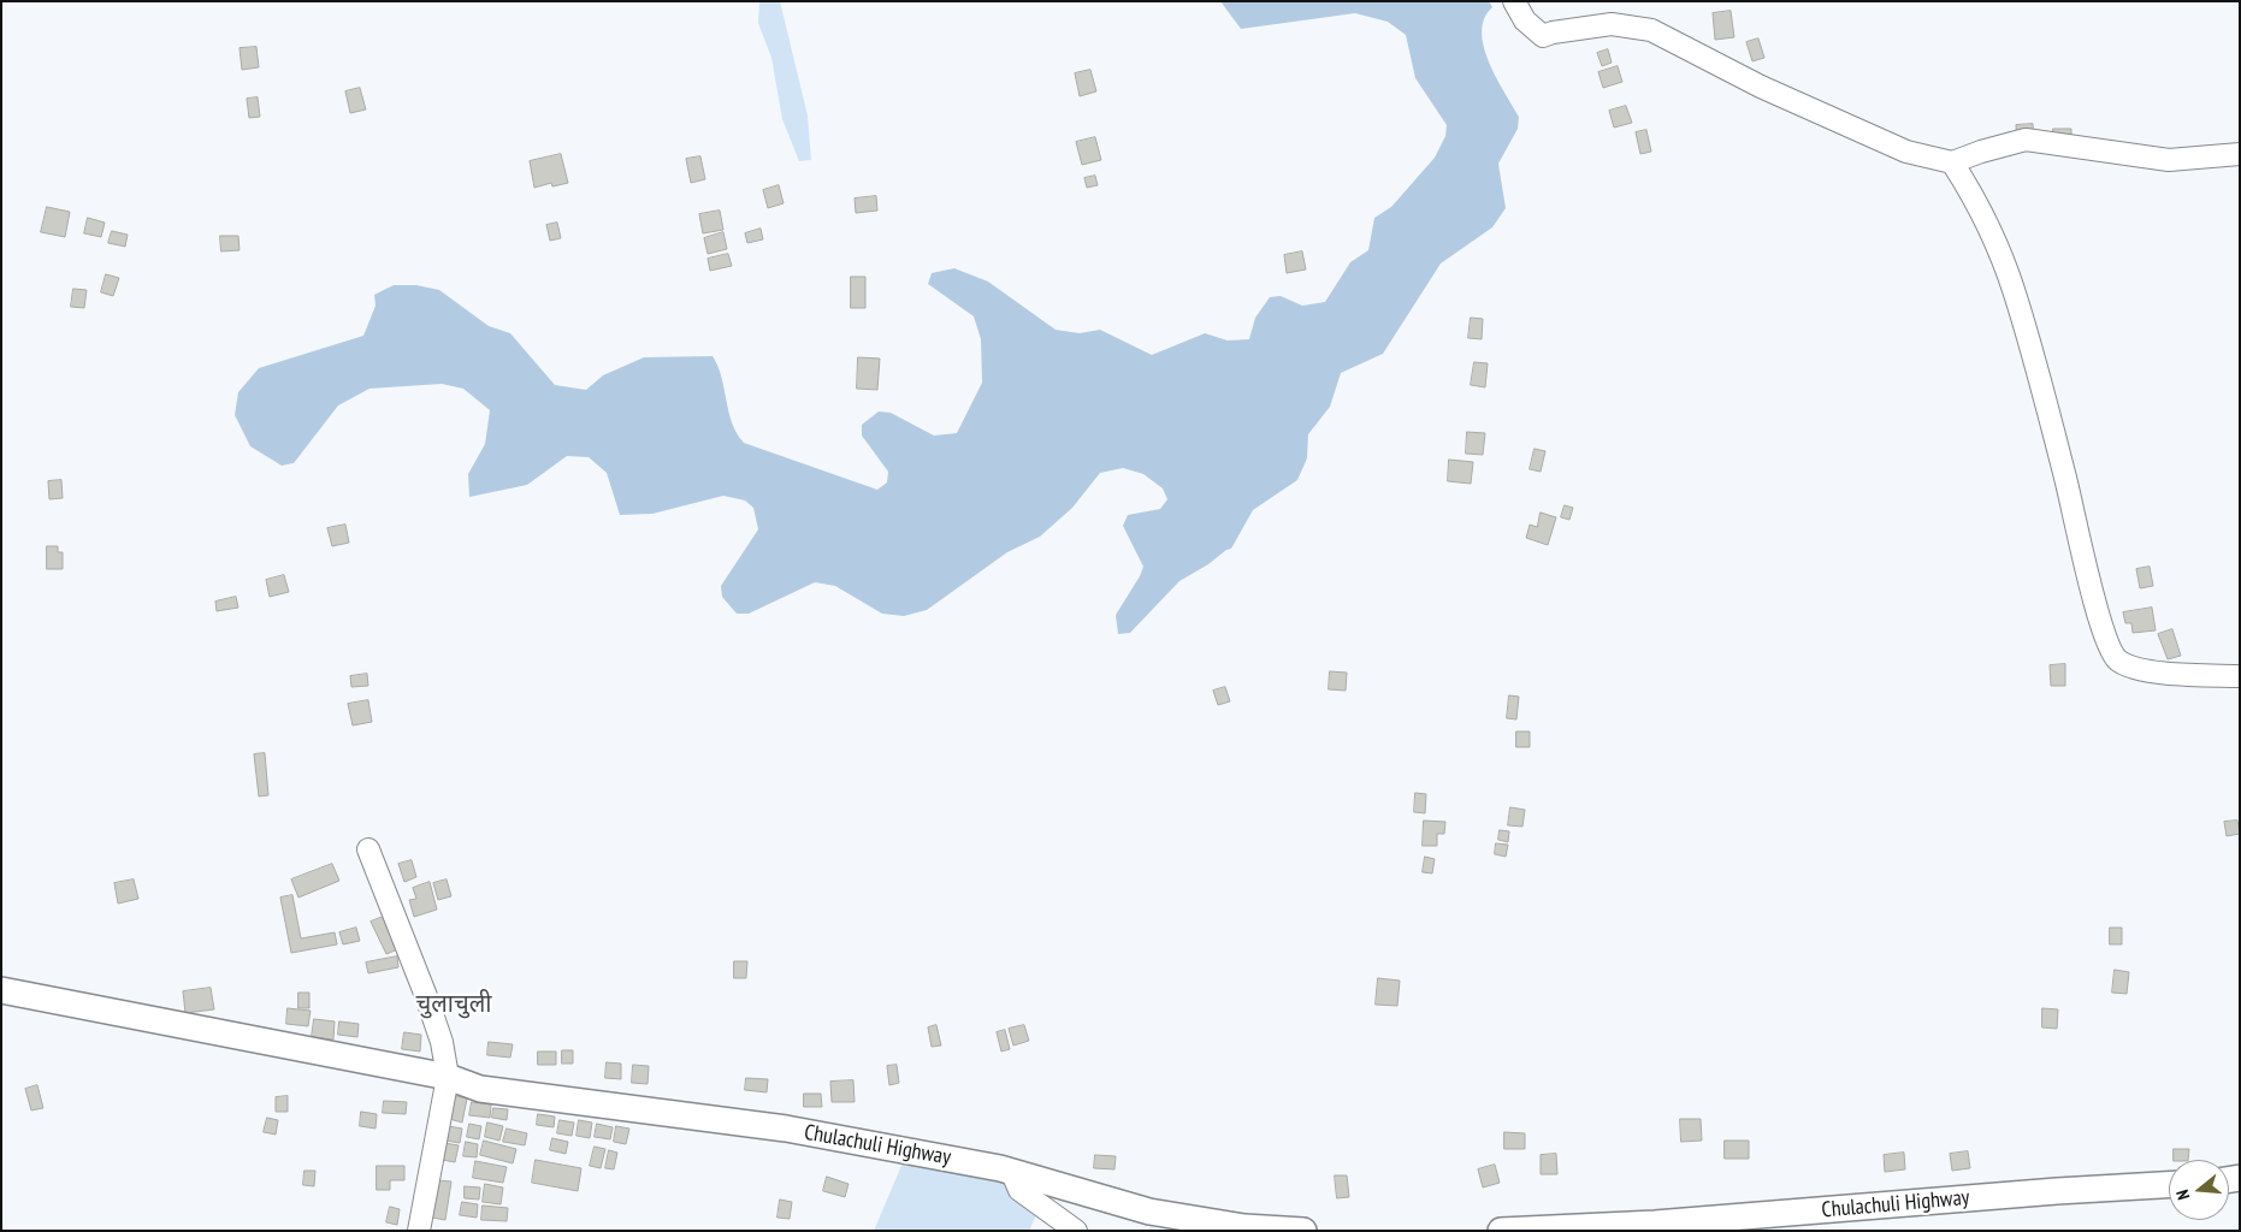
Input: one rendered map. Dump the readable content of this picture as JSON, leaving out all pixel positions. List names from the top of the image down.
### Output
{
  "streets": {
    "street": ["Chulachuli Highway"]
  },
  "districts": ["चुलाचुली"],
  "north": "left"
}
